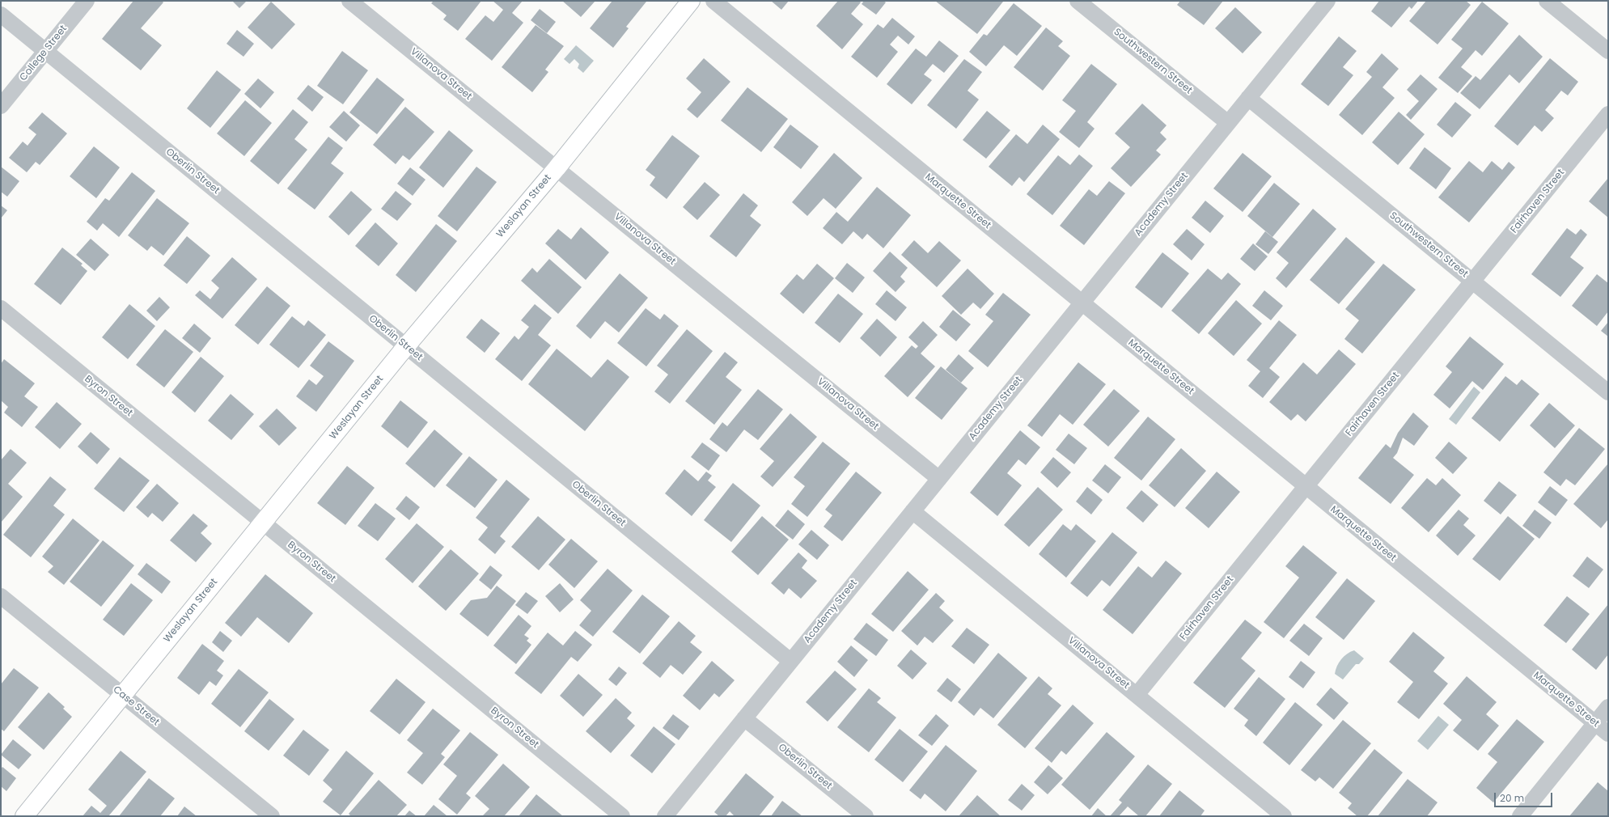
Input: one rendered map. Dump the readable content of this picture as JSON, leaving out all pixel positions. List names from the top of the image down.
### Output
{
  "streets": {
    "main road": ["Weslayan Street"],
    "street": [
      "College Street",
      "Southwestern Street",
      "Villanova Street",
      "Oberlin Street",
      "Marquette Street",
      "Fairhaven Street",
      "Academy Street",
      "Byron Street",
      "Case Street"
    ]
  },
  "crossings": [
    ["College Street", "Oberlin Street"],
    ["Southwestern Street", "Fairhaven Street"],
    ["Southwestern Street", "Academy Street"],
    ["Villanova Street", "Fairhaven Street"],
    ["Villanova Street", "Academy Street"],
    ["Villanova Street", "Weslayan Street"],
    ["Oberlin Street", "Academy Street"],
    ["Oberlin Street", "Weslayan Street"],
    ["Marquette Street", "Fairhaven Street"],
    ["Marquette Street", "Academy Street"],
    ["Weslayan Street", "Byron Street"],
    ["Weslayan Street", "Case Street"]
  ],
  "scale_bar": "20 m"
}
